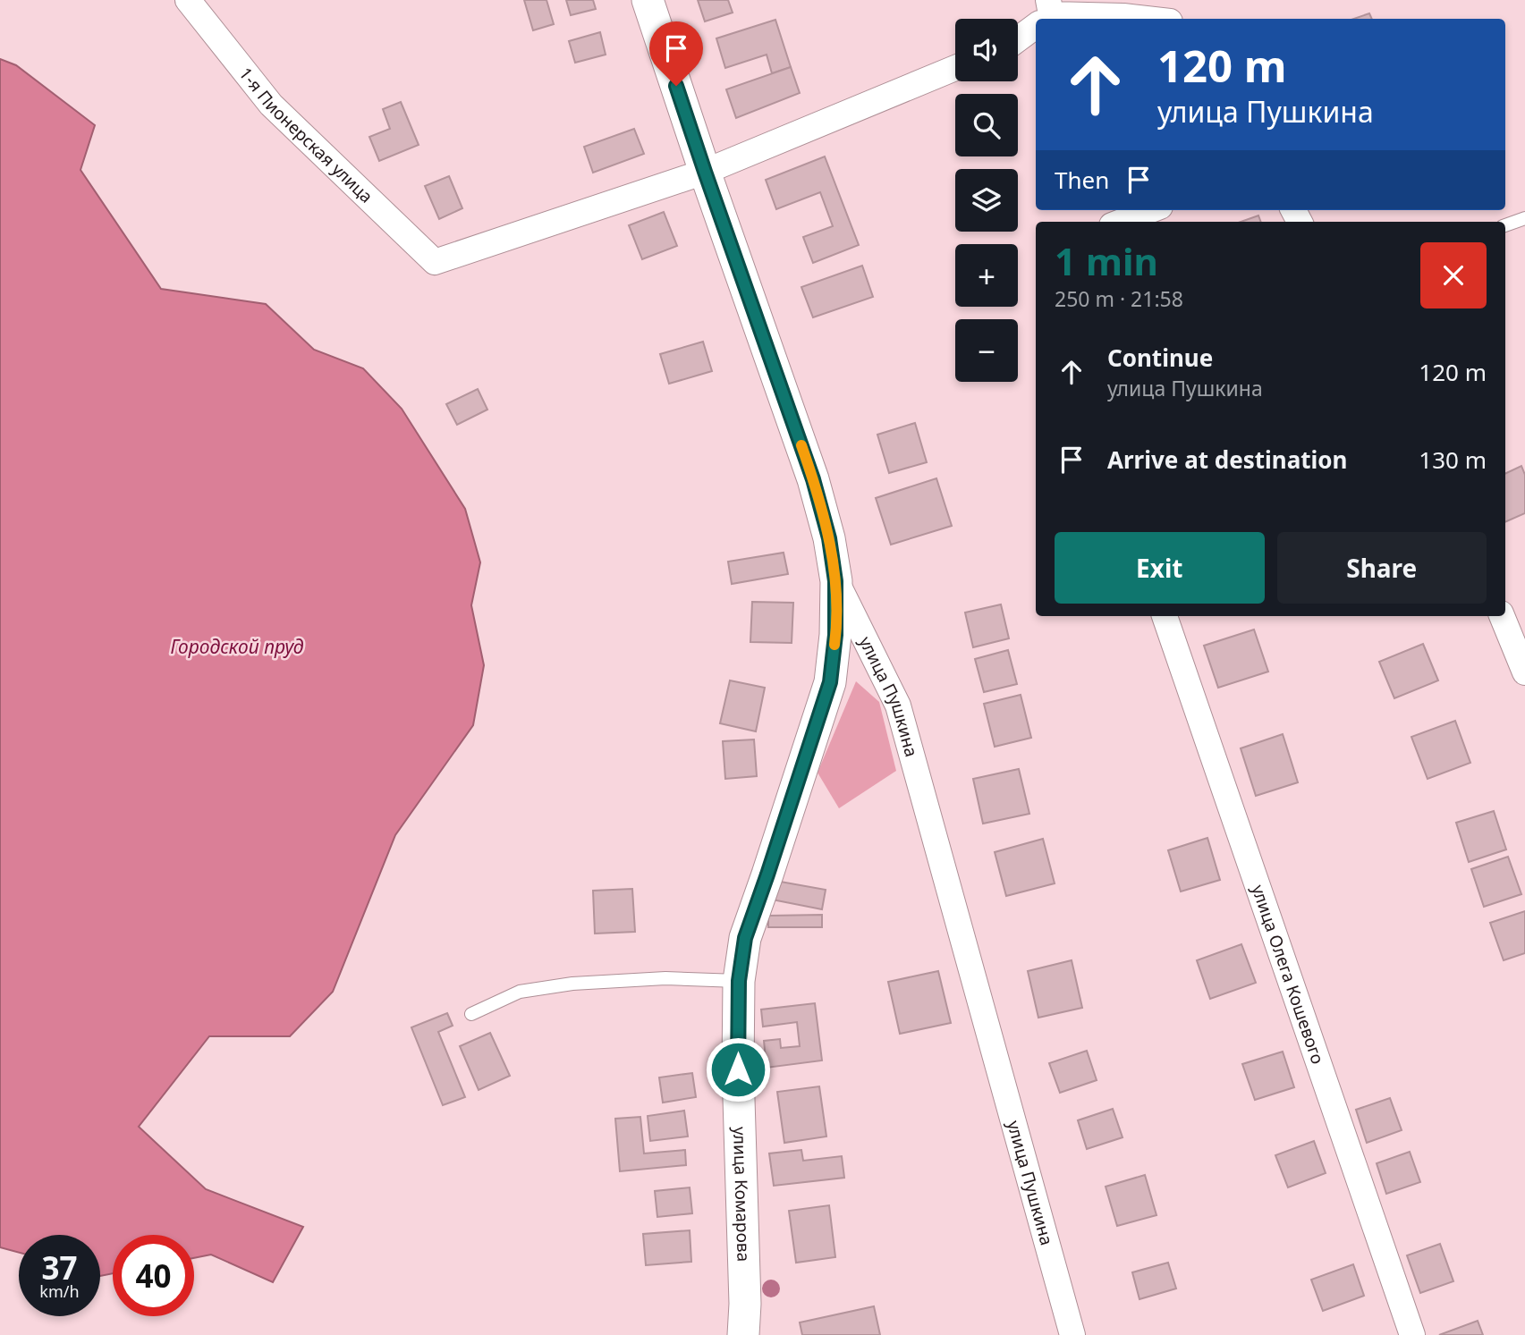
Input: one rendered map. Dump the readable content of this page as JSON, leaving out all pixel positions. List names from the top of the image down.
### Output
{
  "streets": {
    "street": [
      "1-я Пионерская улица",
      "улица Пушкина",
      "улица Олега Кошевого",
      "улица Комарова"
    ]
  },
  "crossings": [
    ["1-я Пионерская улица", "улица Пушкина"],
    ["улица Пушкина", "улица Комарова"]
  ],
  "water": ["Городской пруд"],
  "page": {
    "map_buttons": ["+", "−"],
    "turn": ["120 m", "улица Пушкина"],
    "then": "Then",
    "heading": ["1 min", "250 m · 21:58"],
    "list": [
      {
        "name": "Continue",
        "note": "улица Пушкина",
        "value": "120 m"
      },
      {
        "name": "Arrive at destination",
        "value": "130 m"
      }
    ],
    "buttons": ["Exit", "Share"],
    "speed": "37 km/h",
    "limit": "40"
  }
}
